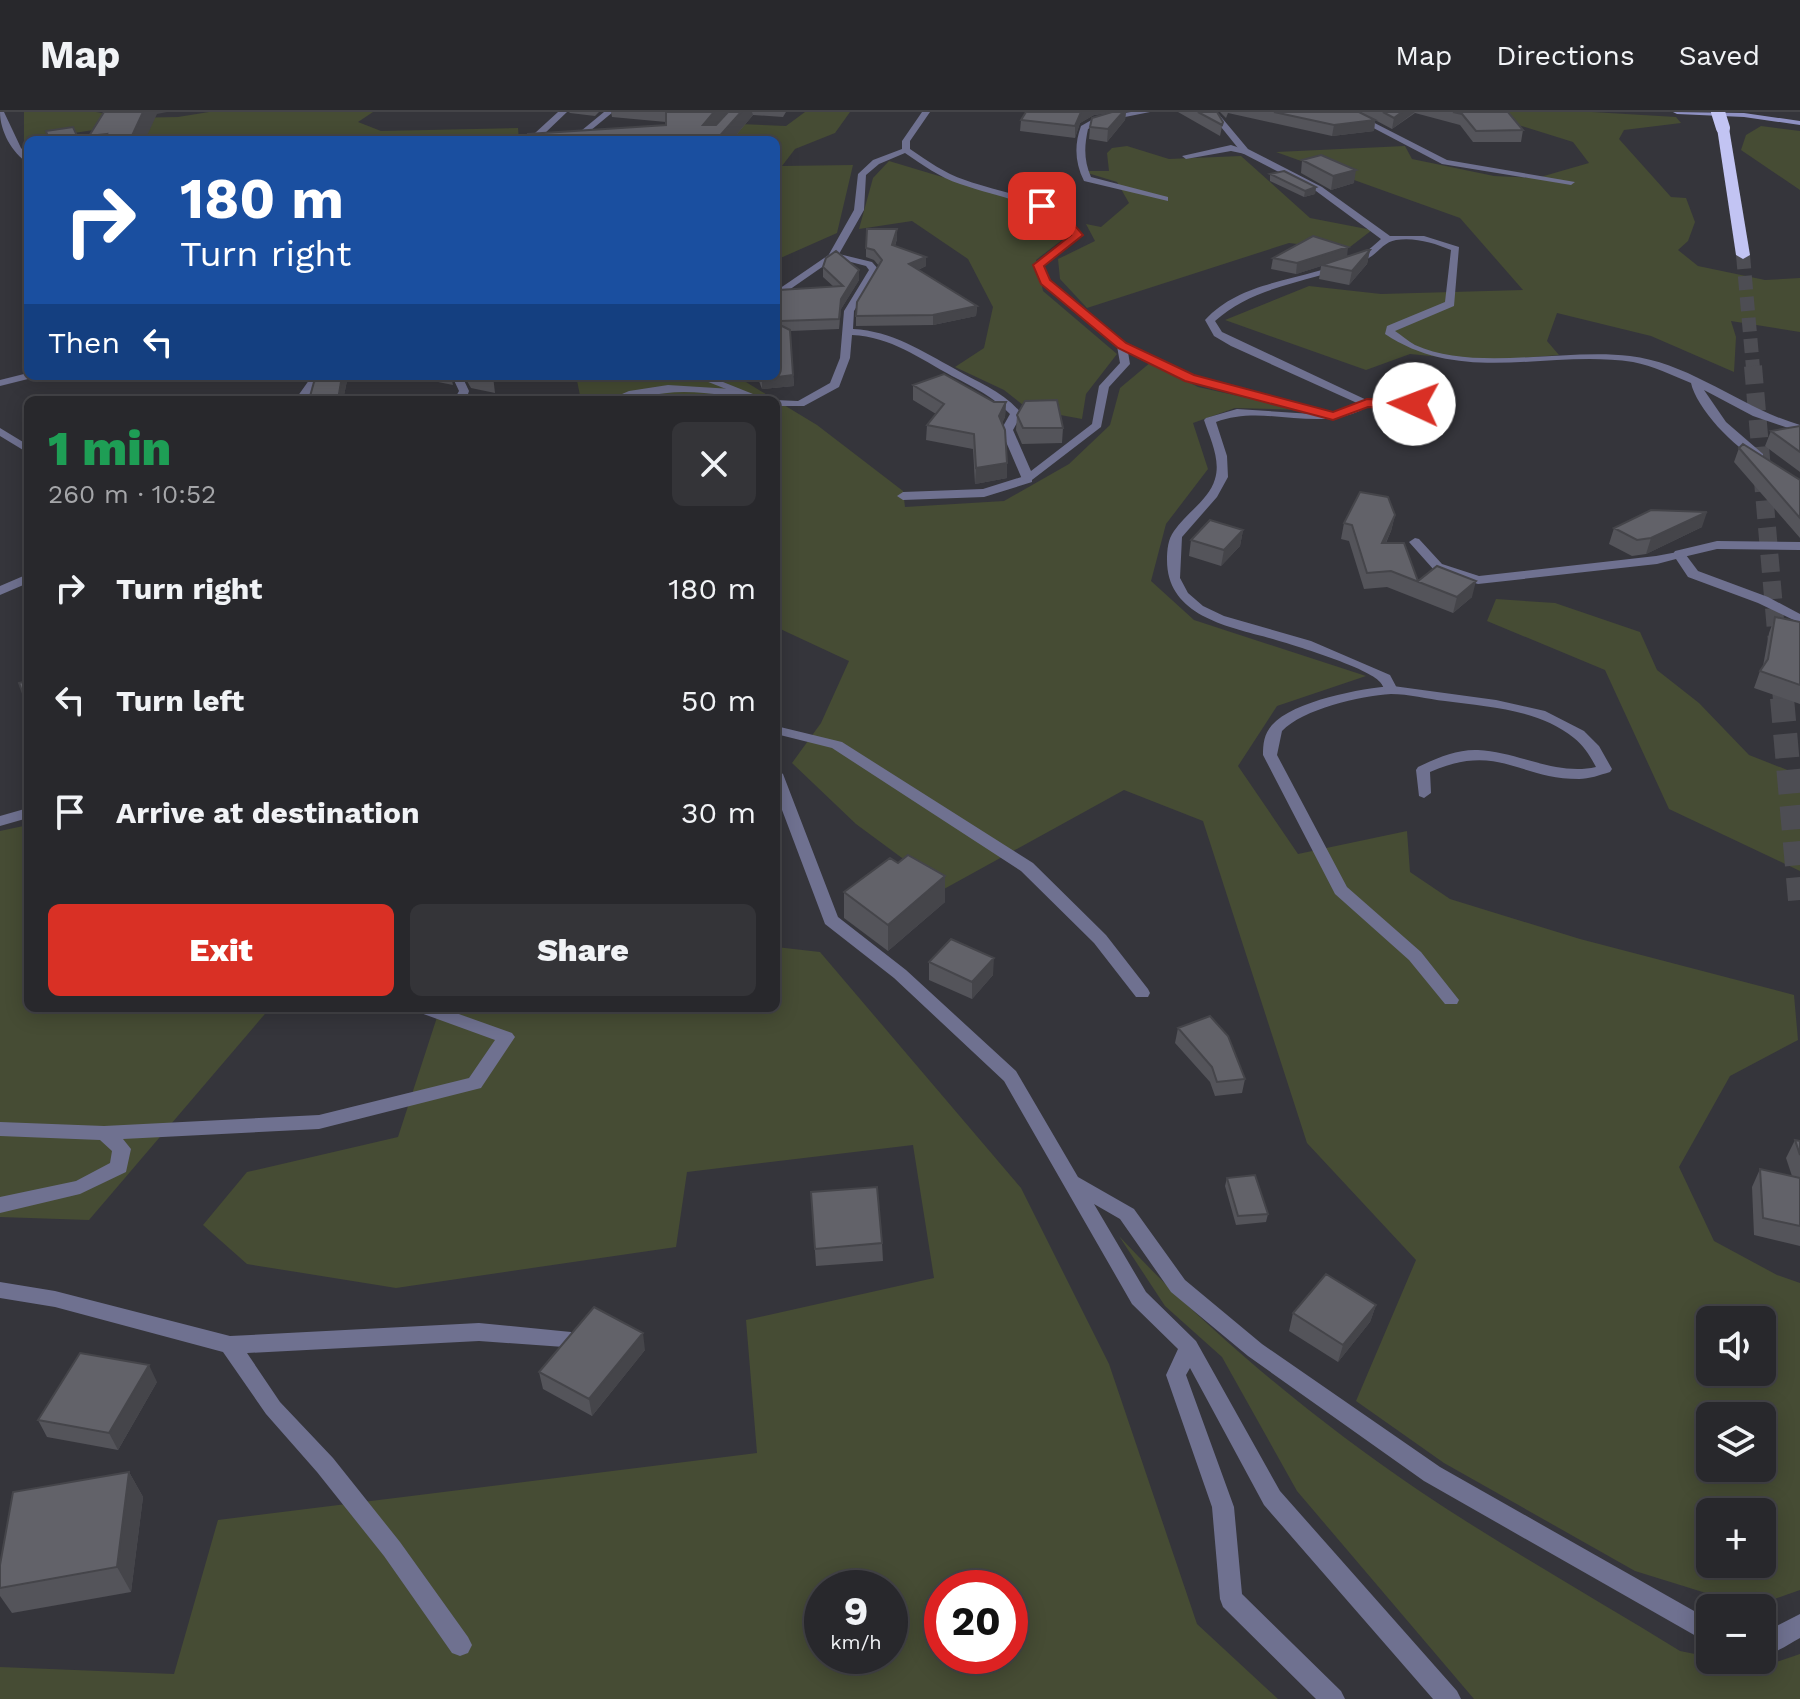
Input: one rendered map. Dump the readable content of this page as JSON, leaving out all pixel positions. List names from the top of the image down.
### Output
{
  "page": {
    "header": "Map",
    "nav": ["Map", "Directions", "Saved"],
    "turn": ["180 m", "Turn right"],
    "then": "Then",
    "heading": ["1 min", "260 m · 10:52"],
    "list": [
      {
        "name": "Turn right",
        "value": "180 m"
      },
      {
        "name": "Turn left",
        "value": "50 m"
      },
      {
        "name": "Arrive at destination",
        "value": "30 m"
      }
    ],
    "buttons": ["Exit", "Share"],
    "map_buttons": ["+", "−"],
    "speed": "9 km/h",
    "limit": "20"
  }
}
